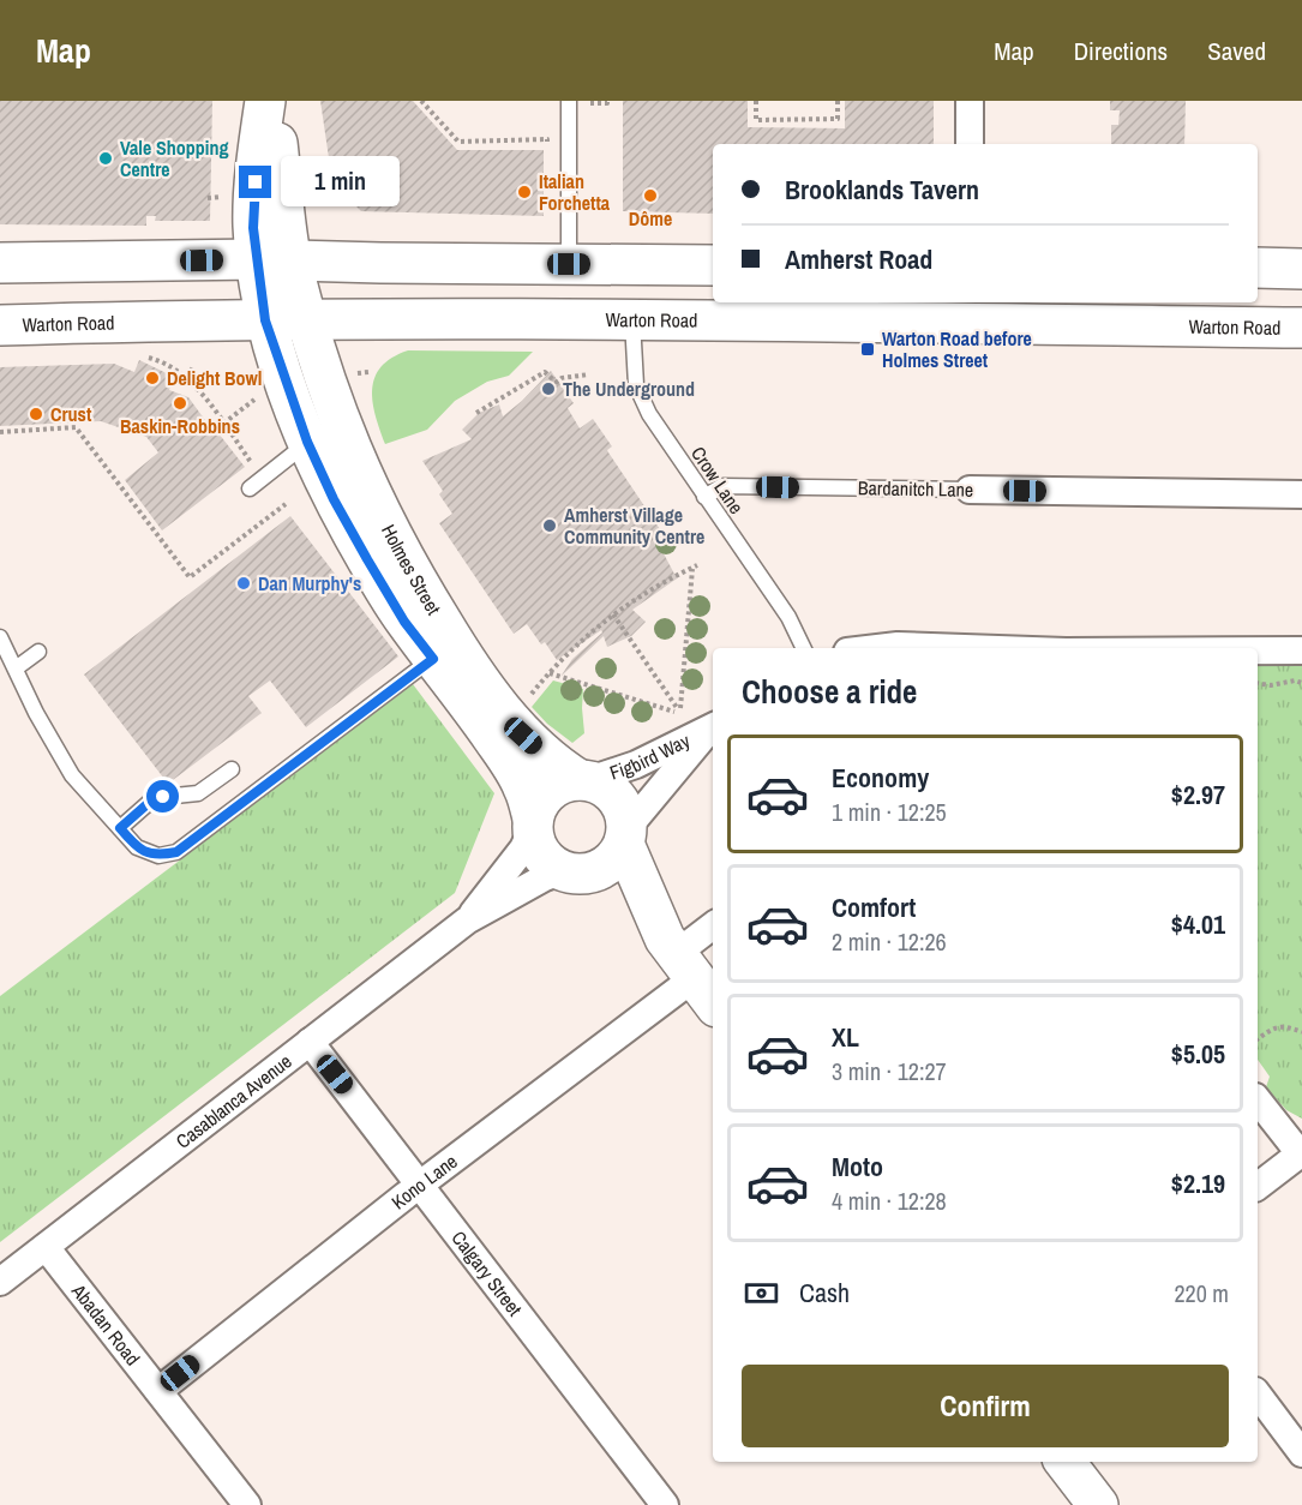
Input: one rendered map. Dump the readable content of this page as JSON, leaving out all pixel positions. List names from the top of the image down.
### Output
{
  "streets": {
    "main road": ["Warton Road", "Holmes Street"],
    "street": [
      "Bardanitch Lane",
      "Figbird Way",
      "Casablanca Avenue",
      "Kono Lane",
      "Calgary Street",
      "Abadan Road"
    ],
    "lane": ["Crow Lane"]
  },
  "crossings": [
    ["Warton Road", "Crow Lane"],
    ["Warton Road", "Holmes Street"],
    ["Crow Lane", "Bardanitch Lane"],
    ["Holmes Street", "Figbird Way"],
    ["Holmes Street", "Casablanca Avenue"],
    ["Holmes Street", "Kono Lane"],
    ["Figbird Way", "Casablanca Avenue"],
    ["Casablanca Avenue", "Calgary Street"],
    ["Casablanca Avenue", "Abadan Road"],
    ["Kono Lane", "Calgary Street"],
    ["Kono Lane", "Abadan Road"]
  ],
  "places": {
    "other": [
      "Vale Shopping Centre",
      "Italian Forchetta",
      "Dôme",
      "Delight Bowl",
      "The Underground",
      "Baskin-Robbins",
      "Crust",
      "Amherst Village Community Centre",
      "Dan Murphy's"
    ],
    "transit": ["Warton Road before Holmes Street"]
  },
  "page": {
    "header": "Map",
    "nav": ["Map", "Directions", "Saved"],
    "banner": ["Brooklands Tavern", "Amherst Road"],
    "bubble": "1 min",
    "heading": "Choose a ride",
    "list": [
      {
        "name": "Economy",
        "note": "1 min · 12:25",
        "value": "$2.97"
      },
      {
        "name": "Comfort",
        "note": "2 min · 12:26",
        "value": "$4.01"
      },
      {
        "name": "XL",
        "note": "3 min · 12:27",
        "value": "$5.05"
      },
      {
        "name": "Moto",
        "note": "4 min · 12:28",
        "value": "$2.19"
      }
    ],
    "pay": ["Cash", "220 m"],
    "buttons": "Confirm"
  }
}
